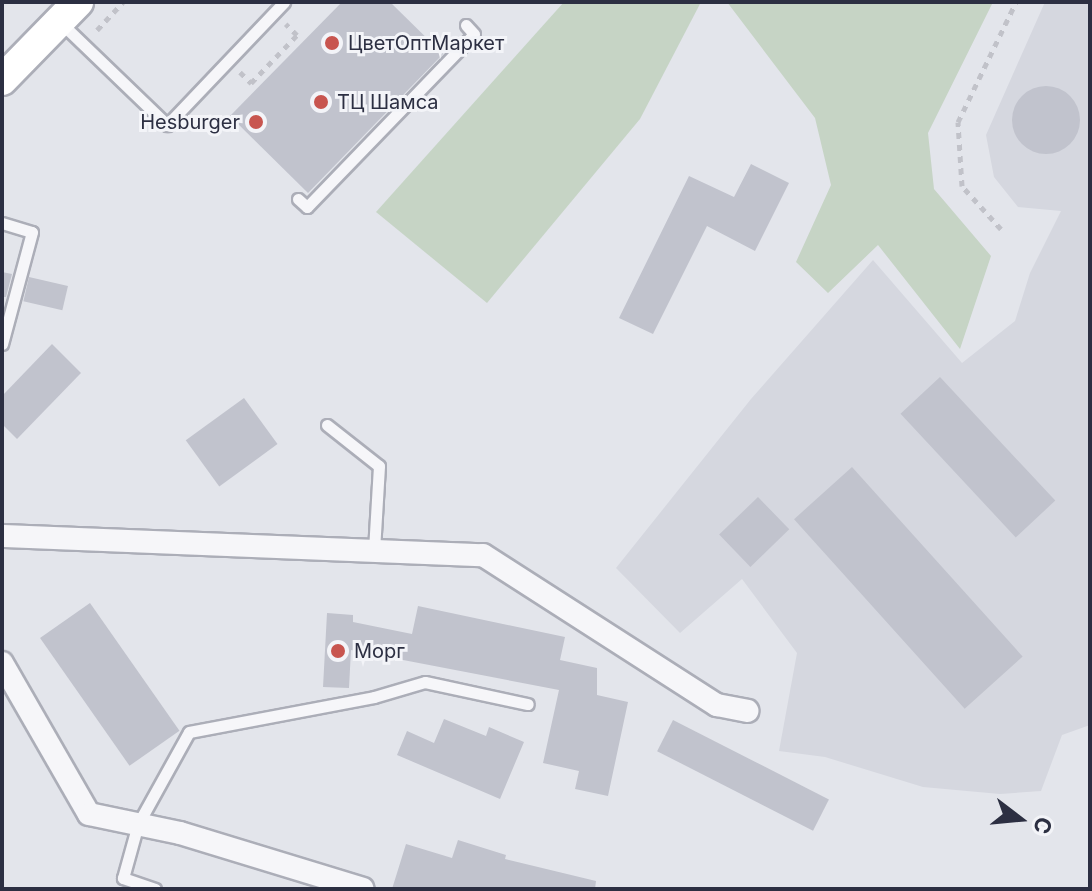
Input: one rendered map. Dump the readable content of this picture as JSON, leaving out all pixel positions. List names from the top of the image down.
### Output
{
  "places": [
    "ЦветОптМаркет",
    "ТЦ Шамса",
    "Hesburger",
    "Морг"
  ],
  "north": "right"
}
